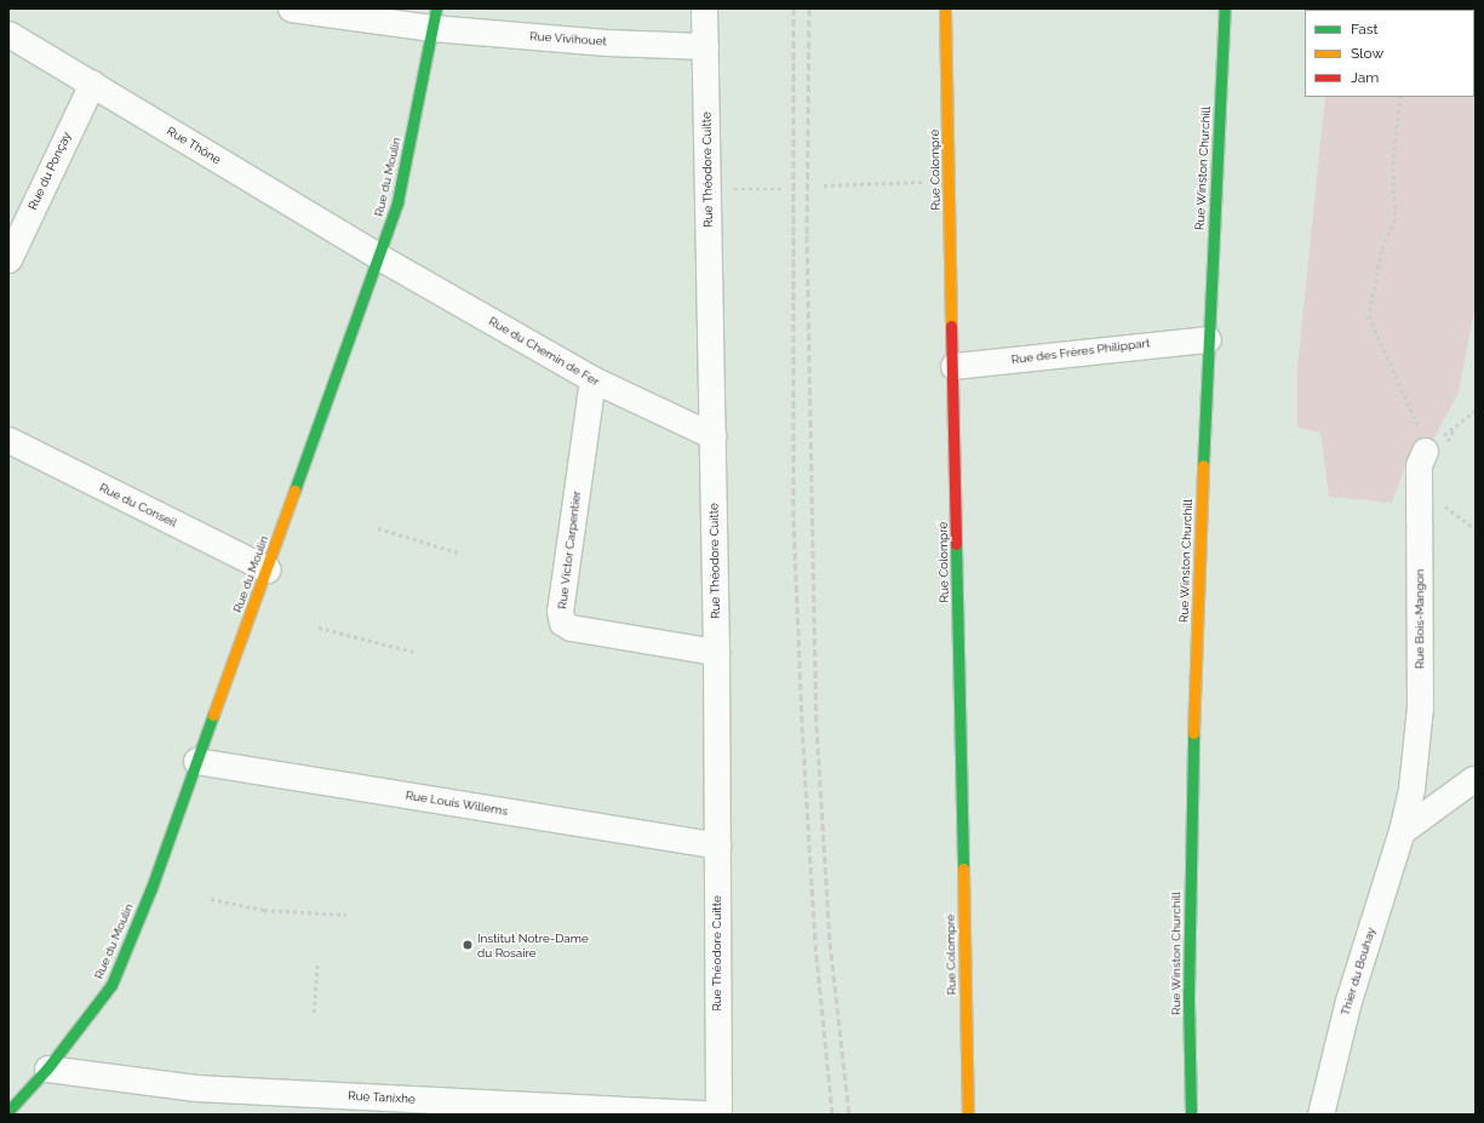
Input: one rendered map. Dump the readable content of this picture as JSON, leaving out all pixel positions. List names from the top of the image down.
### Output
{
  "streets": {
    "street": [
      "Rue Vivihouet",
      "Rue Thône",
      "Rue Winston Churchill",
      "Rue Théodore Cuitte",
      "Rue Colompré",
      "Rue du Ponçay",
      "Rue du Moulin",
      "Rue du Chemin de Fer",
      "Rue des Frères Philippart",
      "Rue du Conseil",
      "Rue Victor Carpentier",
      "Rue Bois-Mangon",
      "Rue Louis Willems",
      "Thier du Bouhay",
      "Rue Tanixhe"
    ]
  },
  "crossings": [
    ["Rue Vivihouet", "Rue Théodore Cuitte"],
    ["Rue Vivihouet", "Rue du Moulin"],
    ["Rue Thône", "Rue du Ponçay"],
    ["Rue Thône", "Rue du Moulin"],
    ["Rue Thône", "Rue du Chemin de Fer"],
    ["Rue Winston Churchill", "Rue des Frères Philippart"],
    ["Rue Théodore Cuitte", "Rue du Chemin de Fer"],
    ["Rue Théodore Cuitte", "Rue Victor Carpentier"],
    ["Rue Théodore Cuitte", "Rue Louis Willems"],
    ["Rue Théodore Cuitte", "Rue Tanixhe"],
    ["Rue Colompré", "Rue des Frères Philippart"],
    ["Rue du Moulin", "Rue du Chemin de Fer"],
    ["Rue du Moulin", "Rue du Conseil"],
    ["Rue du Moulin", "Rue Louis Willems"],
    ["Rue du Moulin", "Rue Tanixhe"],
    ["Rue du Chemin de Fer", "Rue Victor Carpentier"],
    ["Rue Bois-Mangon", "Thier du Bouhay"]
  ],
  "places": ["Institut Notre-Dame du Rosaire"],
  "legend": ["Fast", "Slow", "Jam"]
}
